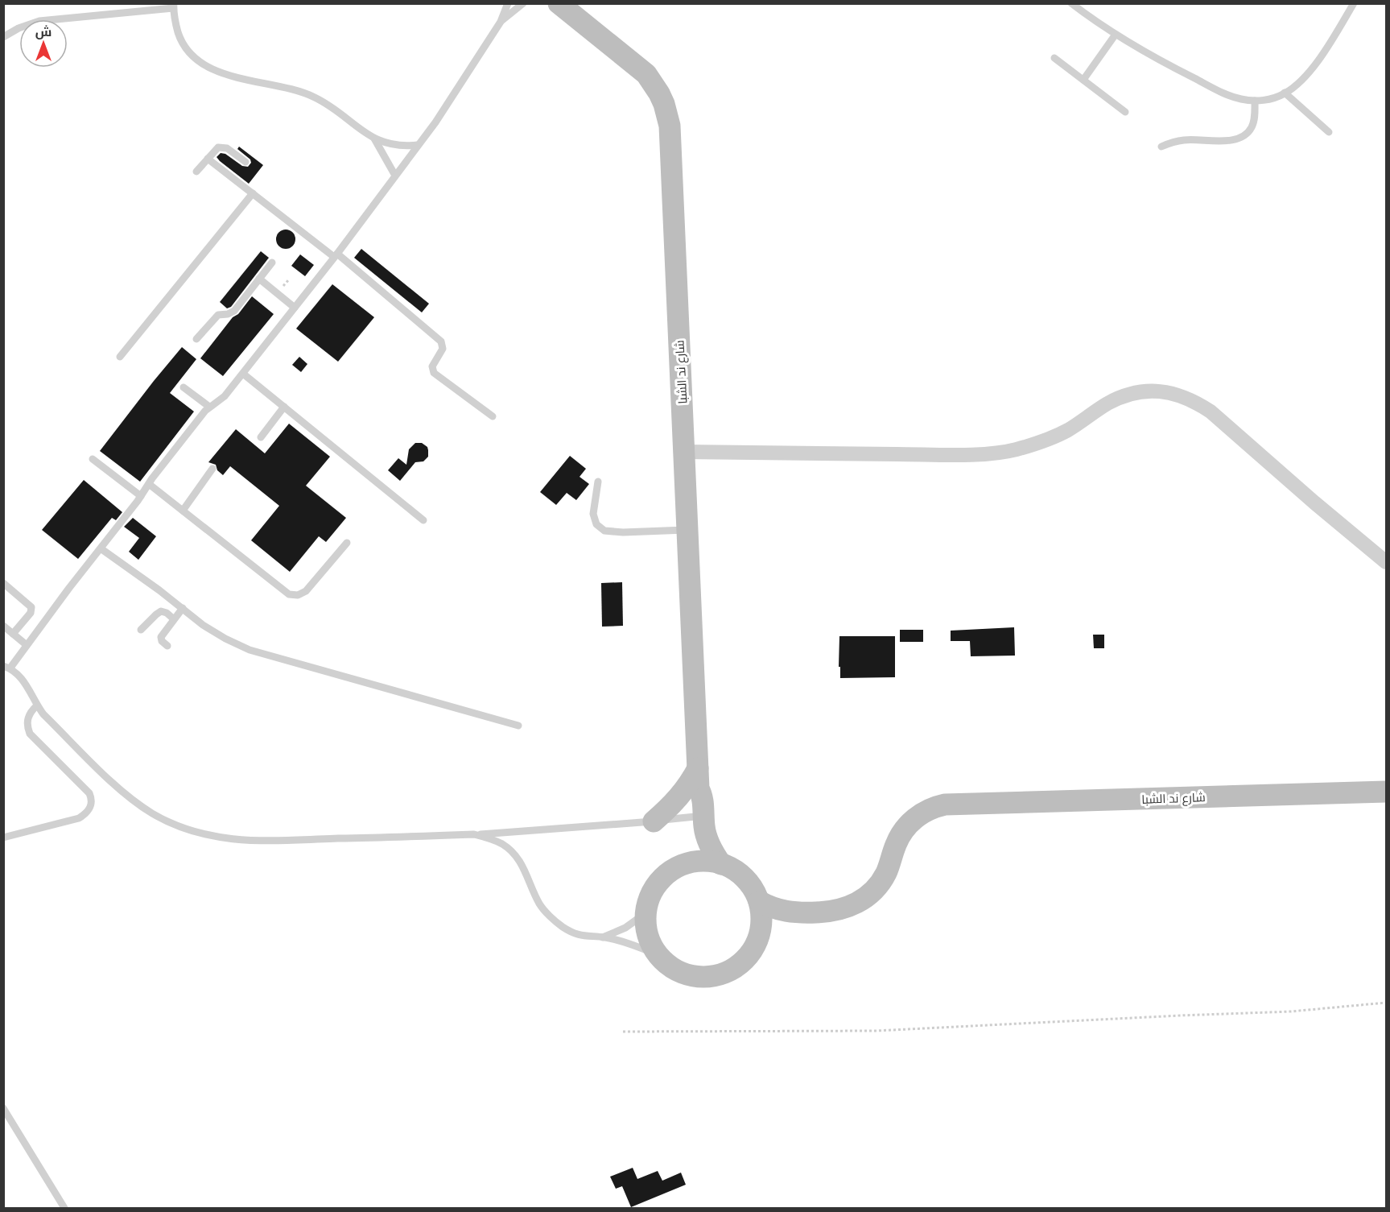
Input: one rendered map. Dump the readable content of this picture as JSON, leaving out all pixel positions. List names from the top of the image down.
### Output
{
  "streets": {
    "main road": ["شارع ند الشبا"]
  },
  "north": "top"
}
